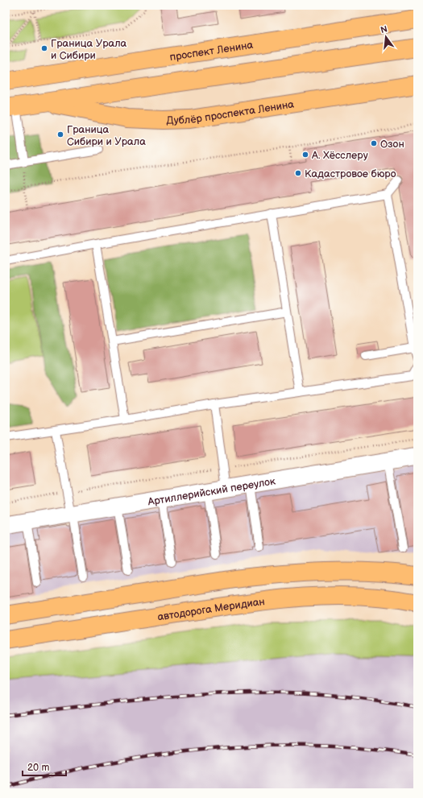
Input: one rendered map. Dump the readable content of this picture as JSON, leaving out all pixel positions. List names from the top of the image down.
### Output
{
  "streets": {
    "main road": ["проспект Ленина", "Дублёр проспекта Ленина", "автодорога Меридиан"],
    "street": ["Артиллерийский переулок"]
  },
  "places": [
    "Граница Урала и Сибири",
    "Граница Сибири и Урала",
    "Озон",
    "А. Хёсслеру",
    "Кадастровое бюро"
  ],
  "scale_bar": "20 m",
  "north": "top"
}
